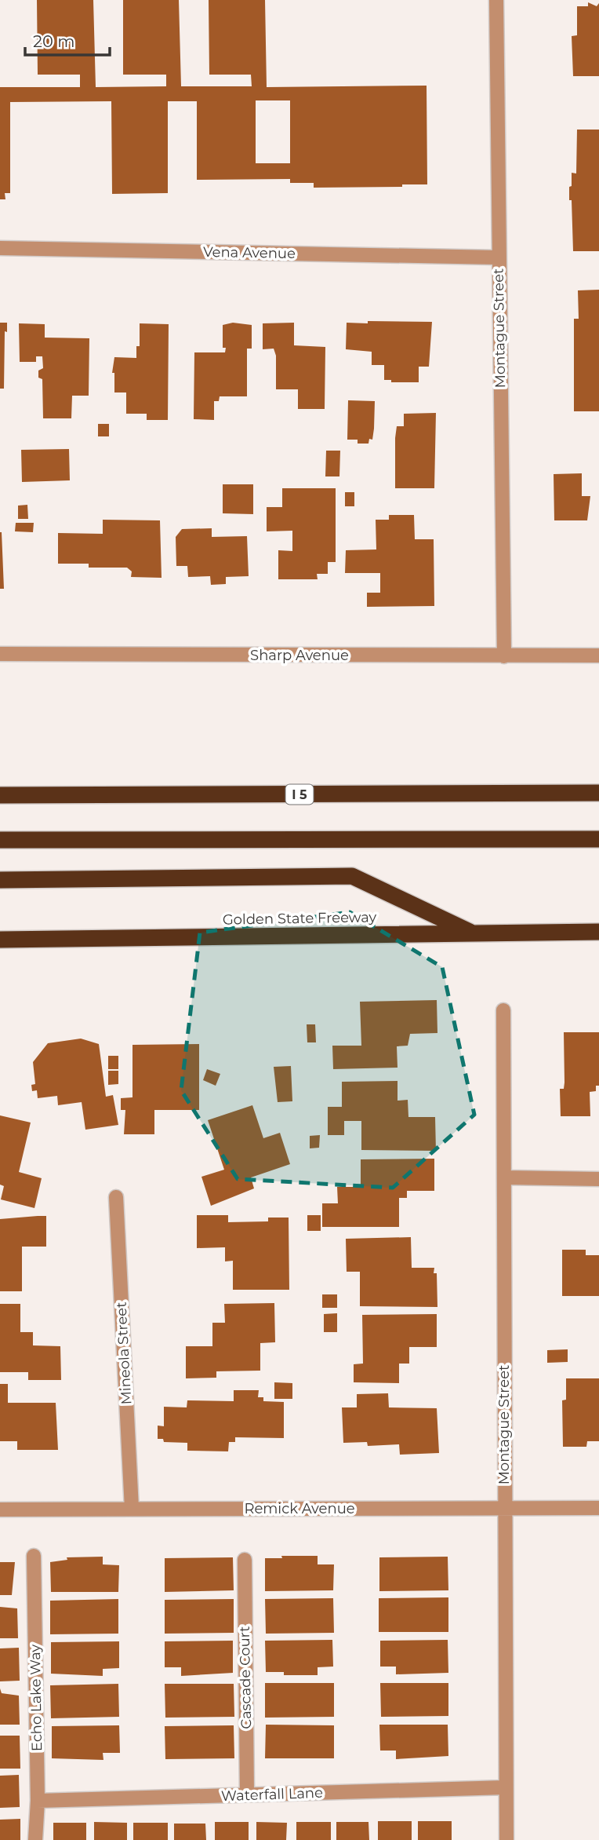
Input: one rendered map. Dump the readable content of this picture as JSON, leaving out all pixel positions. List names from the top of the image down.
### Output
{
  "streets": {
    "highway": ["I 5", "Golden State Freeway"],
    "street": [
      "Vena Avenue",
      "Montague Street",
      "Sharp Avenue",
      "Mineola Street",
      "Remick Avenue",
      "Cascade Court",
      "Echo Lake Way",
      "Waterfall Lane"
    ]
  },
  "crossings": [
    ["Vena Avenue", "Montague Street"],
    ["Montague Street", "Sharp Avenue"],
    ["Montague Street", "Remick Avenue"],
    ["Montague Street", "Waterfall Lane"],
    ["Mineola Street", "Remick Avenue"],
    ["Cascade Court", "Waterfall Lane"],
    ["Echo Lake Way", "Waterfall Lane"]
  ],
  "scale_bar": "20 m"
}
